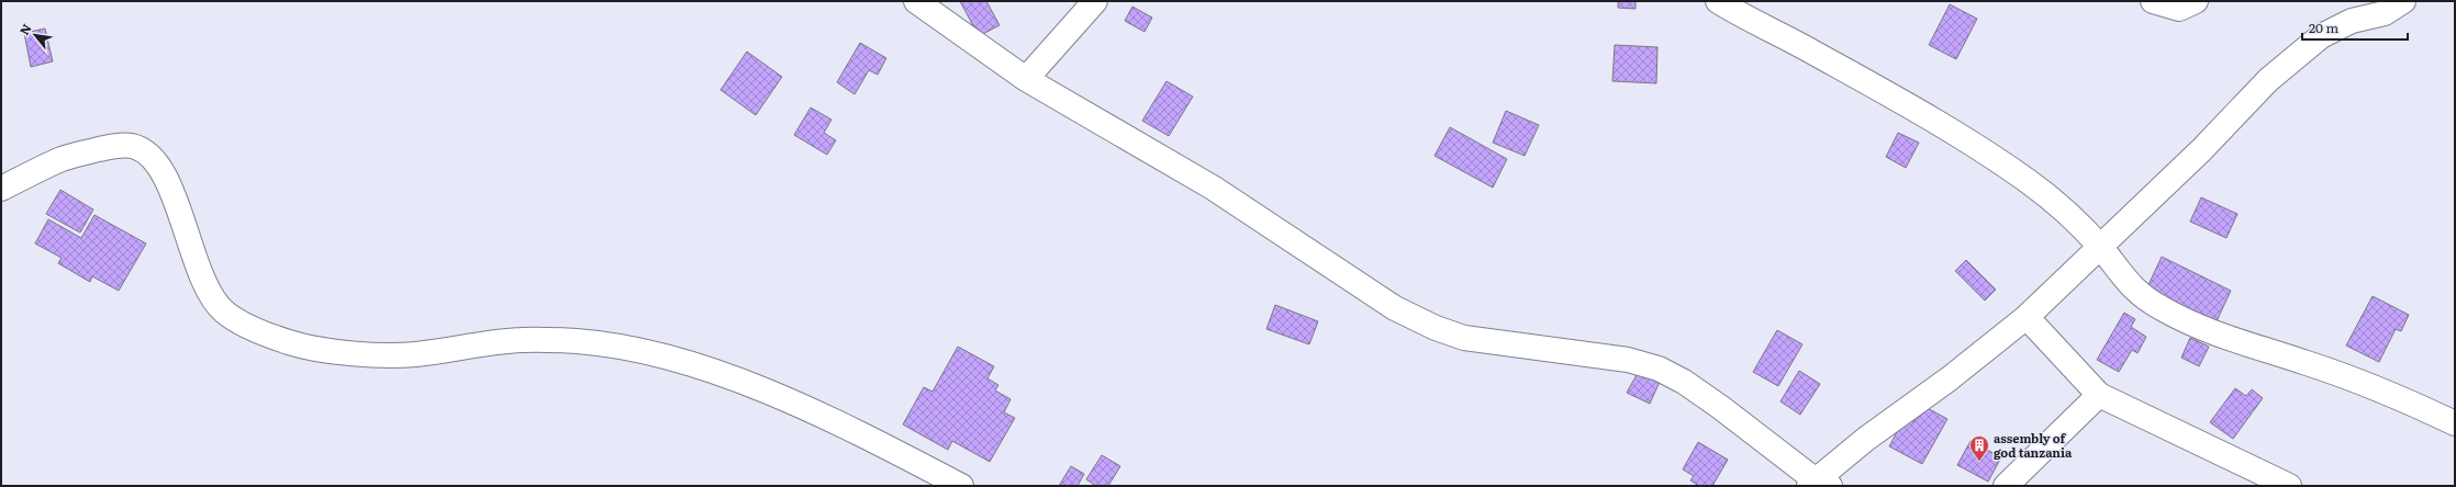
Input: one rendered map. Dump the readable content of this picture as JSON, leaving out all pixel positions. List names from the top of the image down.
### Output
{
  "places": {
    "building": ["assembly of god tanzania"]
  },
  "scale_bar": "20 m",
  "north": "top left"
}
